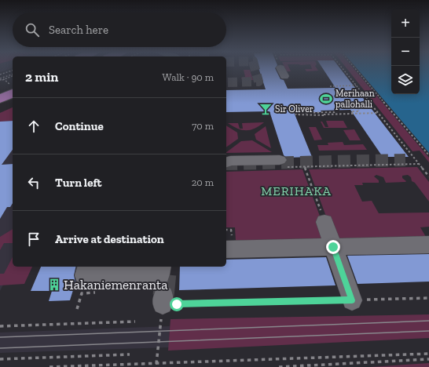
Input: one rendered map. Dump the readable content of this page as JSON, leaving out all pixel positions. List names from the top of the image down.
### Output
{
  "districts": ["MERIHAKA"],
  "places": {
    "sports": ["Merihaan pallohalli"],
    "bar": ["Sir Oliver"],
    "building": ["Hakaniemenranta"]
  },
  "page": {
    "map_buttons": ["+", "−"],
    "search": "Search here",
    "heading": ["2 min", "Walk · 90 m"],
    "list": [
      ["Continue", "70 m"],
      ["Turn left", "20 m"],
      "Arrive at destination"
    ]
  }
}
